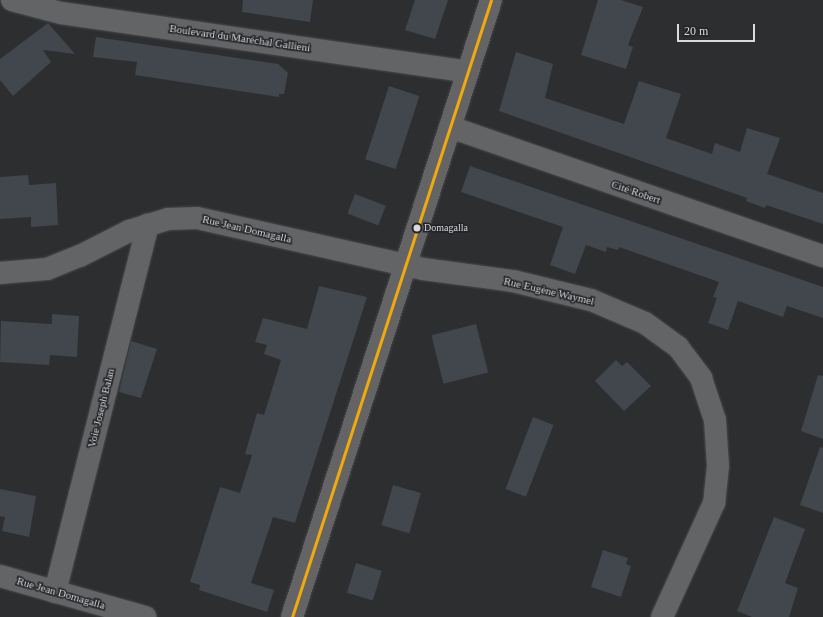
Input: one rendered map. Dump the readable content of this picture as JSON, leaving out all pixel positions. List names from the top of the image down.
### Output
{
  "streets": {
    "street": [
      "Boulevard du Maréchal Gallieni",
      "Cité Robert",
      "Rue Jean Domagalla",
      "Rue Eugène Waymel",
      "Voie Joseph Balan"
    ]
  },
  "crossings": [
    ["Rue Jean Domagalla", "Rue Eugène Waymel"],
    ["Rue Jean Domagalla", "Voie Joseph Balan"]
  ],
  "places": ["Domagalla"],
  "scale_bar": "20 m"
}
